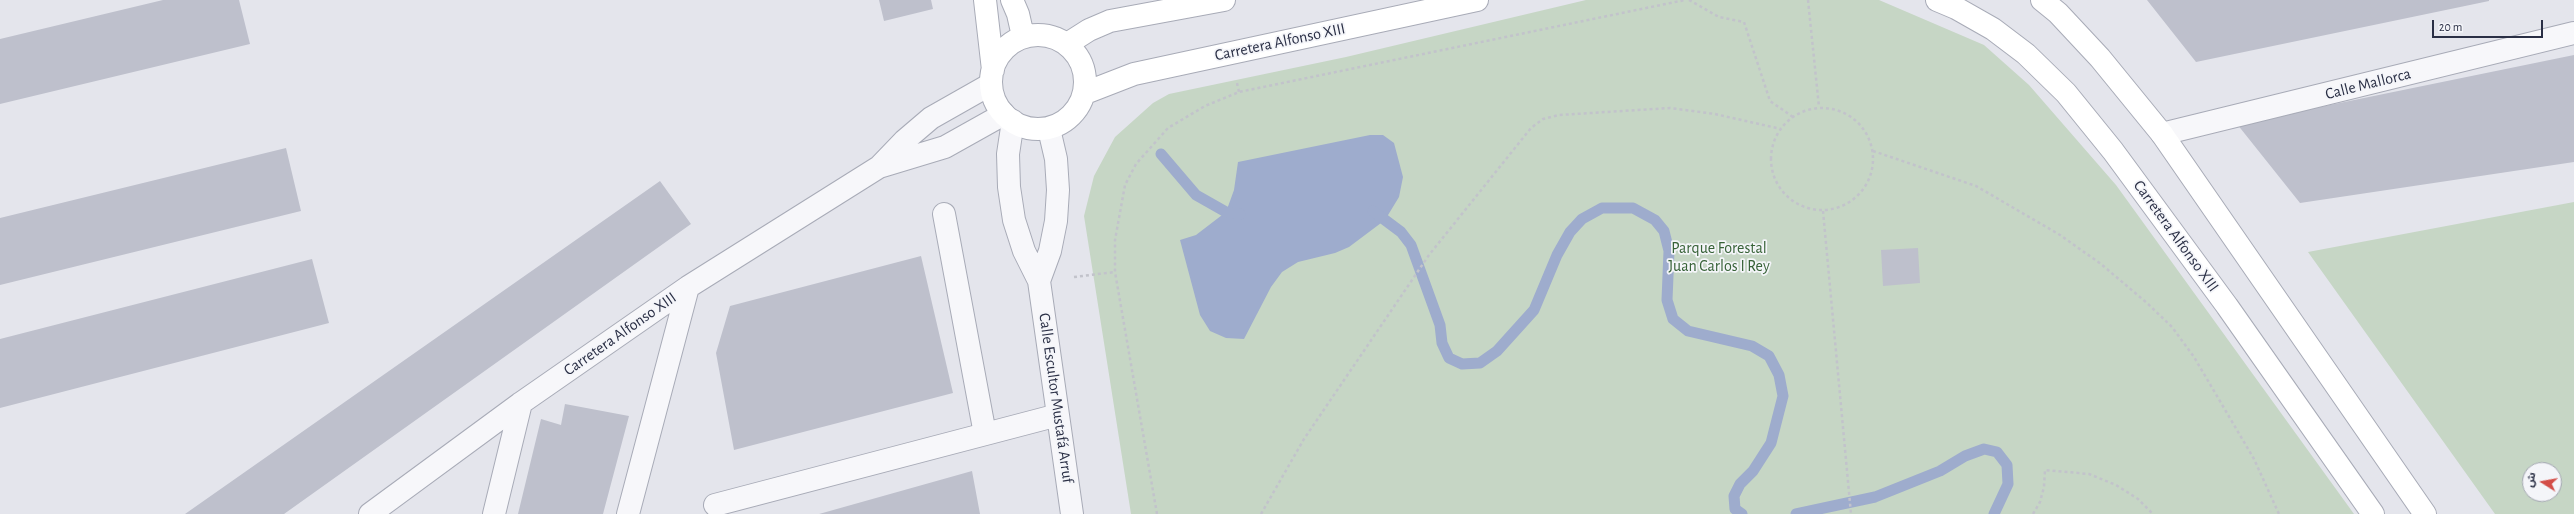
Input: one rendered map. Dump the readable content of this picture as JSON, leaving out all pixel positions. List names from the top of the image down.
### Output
{
  "streets": {
    "main road": ["Carretera Alfonso XIII"],
    "street": ["Calle Mallorca", "Calle Escultor Mustafá Arruf"]
  },
  "crossings": [
    ["Carretera Alfonso XIII", "Calle Escultor Mustafá Arruf"]
  ],
  "parks": ["Parque Forestal Juan Carlos I Rey"],
  "scale_bar": "20 m",
  "north": "left"
}
